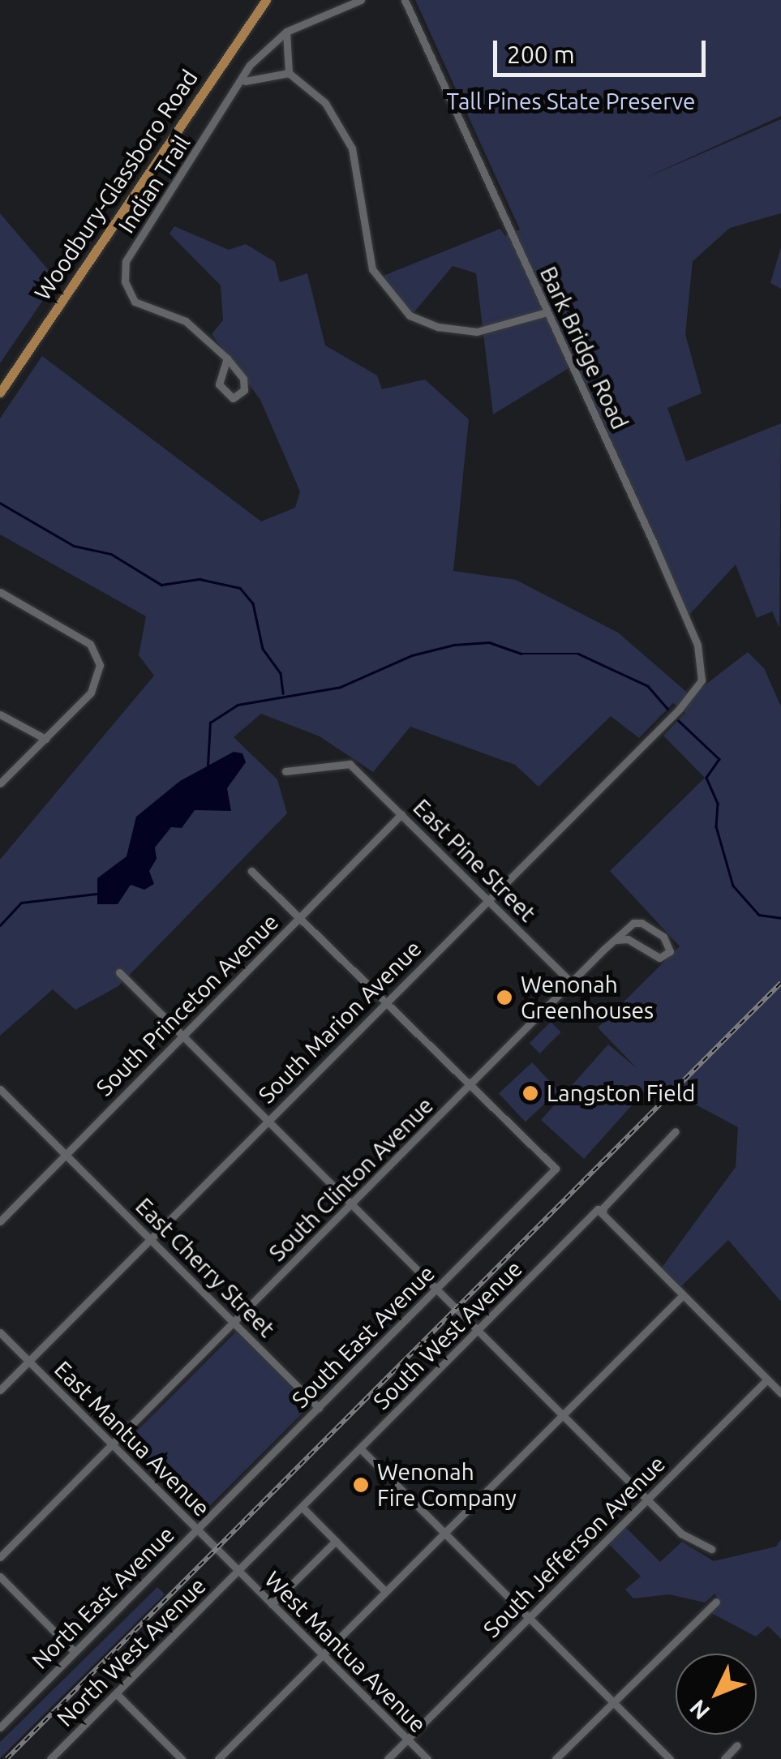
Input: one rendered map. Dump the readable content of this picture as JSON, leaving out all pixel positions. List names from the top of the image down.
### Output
{
  "streets": {
    "main road": ["Woodbury-Glassboro Road"],
    "street": [
      "Indian Trail",
      "Bark Bridge Road",
      "East Pine Street",
      "South Princeton Avenue",
      "South Marion Avenue",
      "South Clinton Avenue",
      "East Cherry Street",
      "South West Avenue",
      "South East Avenue",
      "East Mantua Avenue",
      "South Jefferson Avenue",
      "North East Avenue",
      "North West Avenue",
      "West Mantua Avenue"
    ]
  },
  "crossings": [
    ["Bark Bridge Road", "South Marion Avenue"],
    ["East Pine Street", "South Princeton Avenue"],
    ["East Pine Street", "South Marion Avenue"],
    ["East Pine Street", "South Clinton Avenue"],
    ["South Princeton Avenue", "East Cherry Street"],
    ["South Marion Avenue", "East Cherry Street"],
    ["South Marion Avenue", "East Mantua Avenue"],
    ["South Clinton Avenue", "East Cherry Street"],
    ["South Clinton Avenue", "South East Avenue"],
    ["South Clinton Avenue", "East Mantua Avenue"],
    ["East Cherry Street", "South East Avenue"],
    ["South West Avenue", "East Mantua Avenue"],
    ["South West Avenue", "North West Avenue"],
    ["South West Avenue", "West Mantua Avenue"],
    ["South East Avenue", "East Mantua Avenue"],
    ["South East Avenue", "North East Avenue"],
    ["East Mantua Avenue", "North East Avenue"],
    ["East Mantua Avenue", "North West Avenue"],
    ["East Mantua Avenue", "West Mantua Avenue"],
    ["South Jefferson Avenue", "West Mantua Avenue"],
    ["North West Avenue", "West Mantua Avenue"]
  ],
  "parks": ["Tall Pines State Preserve"],
  "places": ["Wenonah Greenhouses", "Langston Field", "Wenonah Fire Company"],
  "scale_bar": "200 m",
  "north": "bottom left"
}
